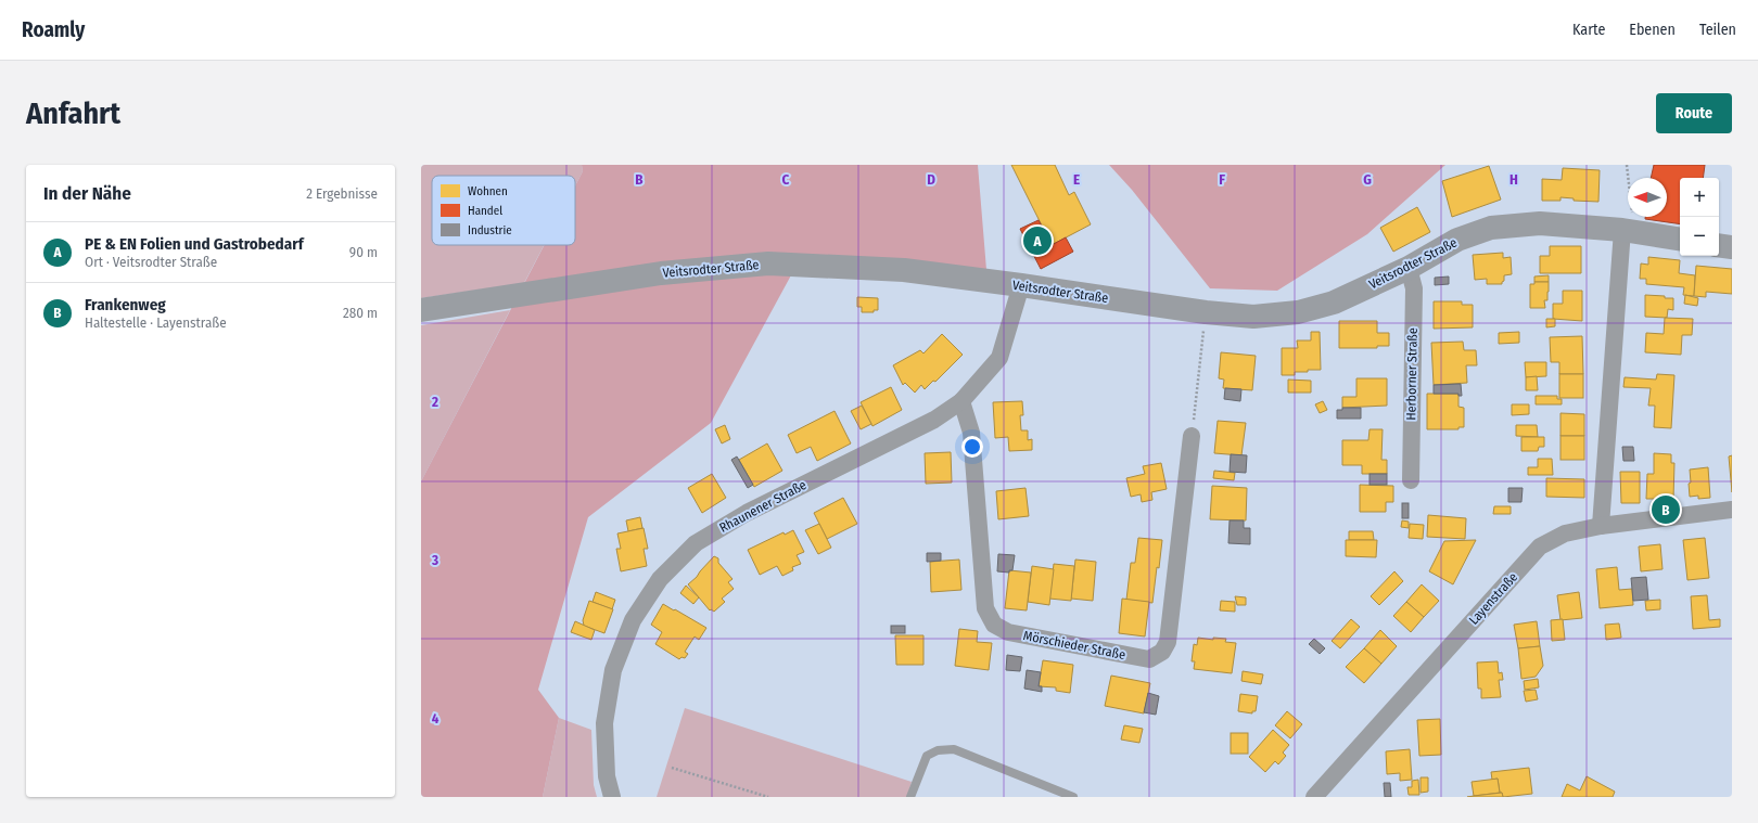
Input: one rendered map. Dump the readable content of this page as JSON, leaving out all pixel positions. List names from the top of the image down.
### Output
{
  "streets": {
    "street": [
      "Veitsrodter Straße",
      "Herborner Straße",
      "Rhaunener Straße",
      "Layenstraße",
      "Mörschieder Straße"
    ]
  },
  "crossings": [
    ["Veitsrodter Straße", "Herborner Straße"],
    ["Veitsrodter Straße", "Rhaunener Straße"],
    ["Rhaunener Straße", "Mörschieder Straße"]
  ],
  "legend": ["Wohnen", "Handel", "Industrie"],
  "north": "left",
  "page": {
    "header": "Roamly",
    "nav": ["Karte", "Ebenen", "Teilen"],
    "buttons": "Route",
    "title": "Anfahrt",
    "heading": ["In der Nähe", "2 Ergebnisse"],
    "map_buttons": ["+", "−"],
    "list": [
      {
        "mark": "A",
        "name": "PE & EN Folien und Gastrobedarf",
        "note": "Ort · Veitsrodter Straße",
        "value": "90 m"
      },
      {
        "mark": "B",
        "name": "Frankenweg",
        "note": "Haltestelle · Layenstraße",
        "value": "280 m"
      }
    ],
    "pins": ["A", "B"]
  },
  "grid": {
    "columns": [
      "B",
      "C",
      "D",
      "E",
      "F",
      "G",
      "H"
    ],
    "rows": ["2", "3", "4"]
  }
}
